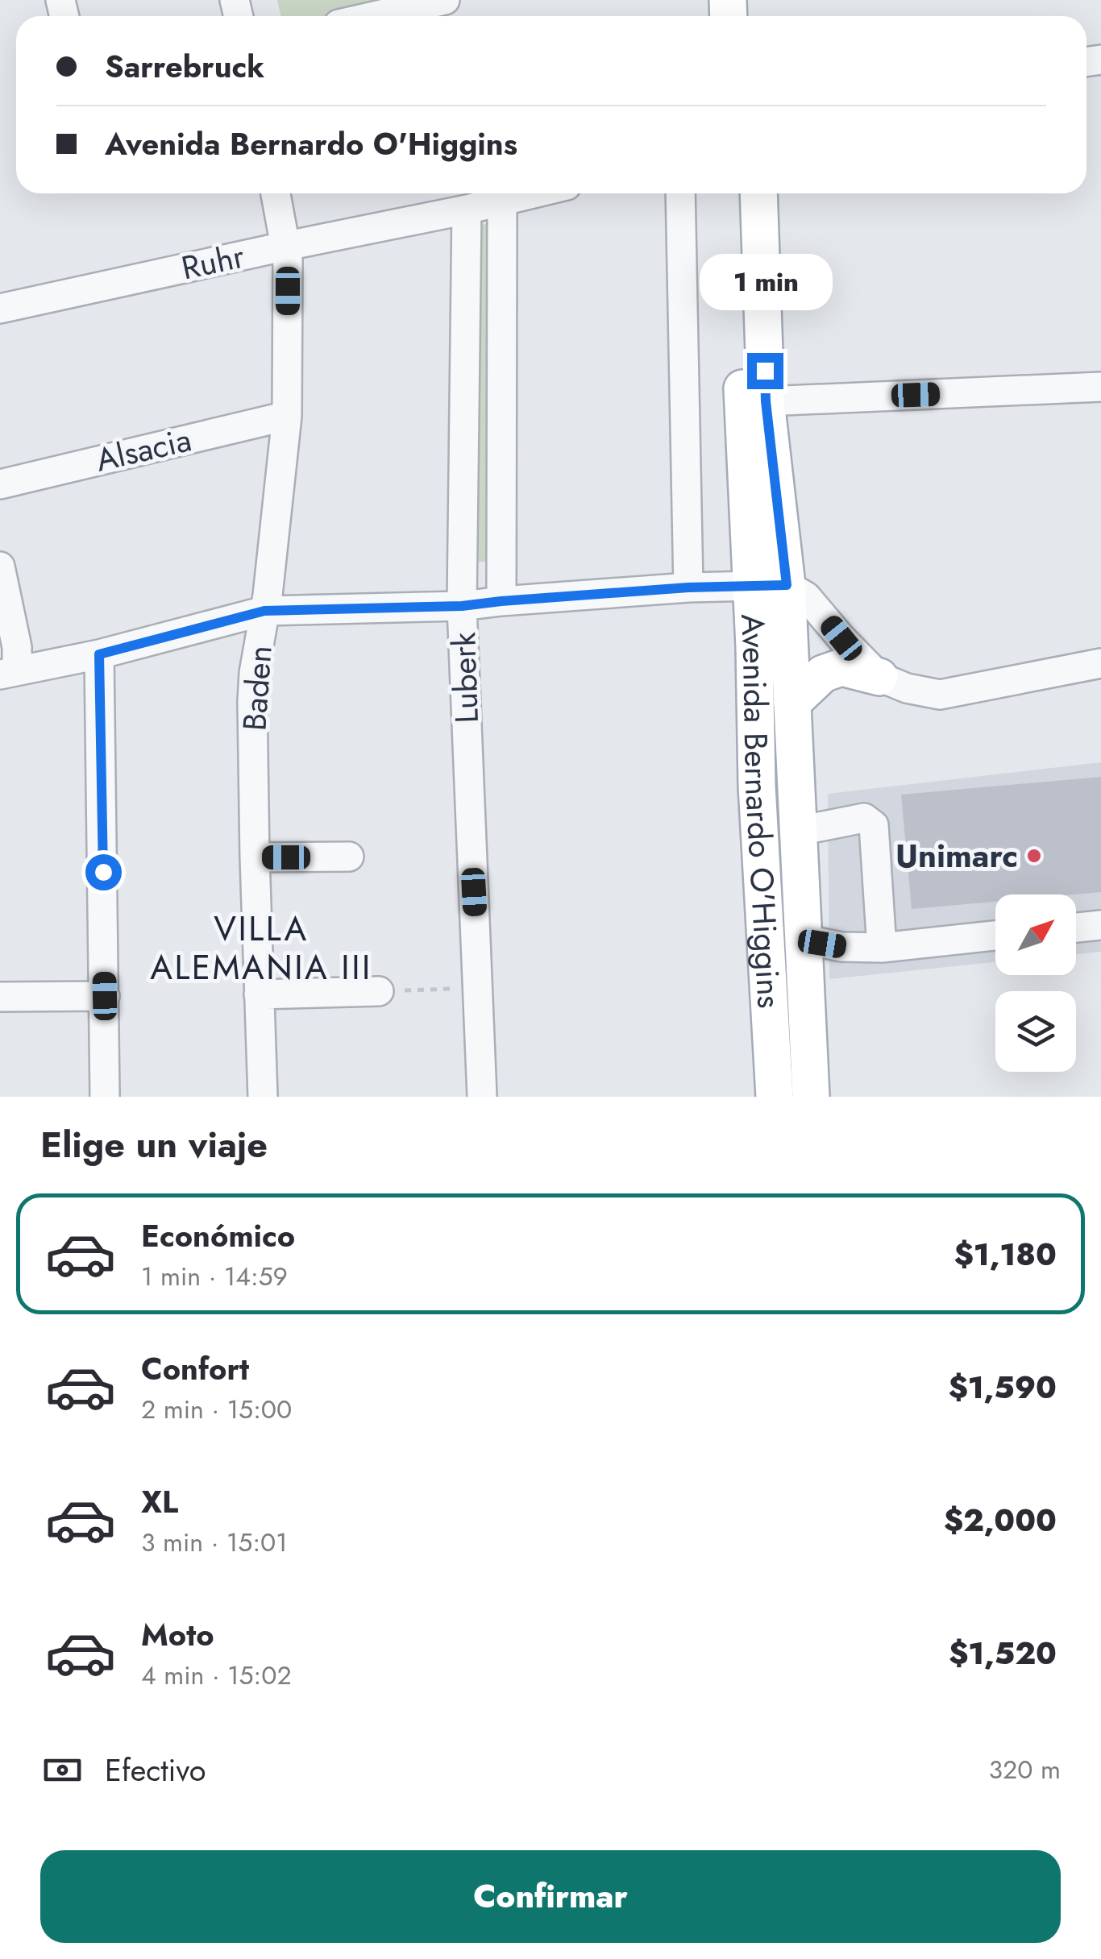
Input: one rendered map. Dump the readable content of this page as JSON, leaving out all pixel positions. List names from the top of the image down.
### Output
{
  "streets": {
    "main road": ["Avenida Bernardo O'Higgins"],
    "street": [
      "Ruhr",
      "Alsacia",
      "Luberk",
      "Baden"
    ]
  },
  "crossings": [
    ["Ruhr", "Luberk"],
    ["Ruhr", "Baden"],
    ["Alsacia", "Baden"]
  ],
  "districts": ["VILLA ALEMANIA III"],
  "places": ["Unimarc"],
  "north": "top right",
  "page": {
    "banner": ["Sarrebruck", "Avenida Bernardo O'Higgins"],
    "bubble": "1 min",
    "heading": "Elige un viaje",
    "list": [
      {
        "name": "Económico",
        "note": "1 min · 14:59",
        "value": "$1,180"
      },
      {
        "name": "Confort",
        "note": "2 min · 15:00",
        "value": "$1,590"
      },
      {
        "name": "XL",
        "note": "3 min · 15:01",
        "value": "$2,000"
      },
      {
        "name": "Moto",
        "note": "4 min · 15:02",
        "value": "$1,520"
      }
    ],
    "pay": ["Efectivo", "320 m"],
    "buttons": "Confirmar"
  }
}
